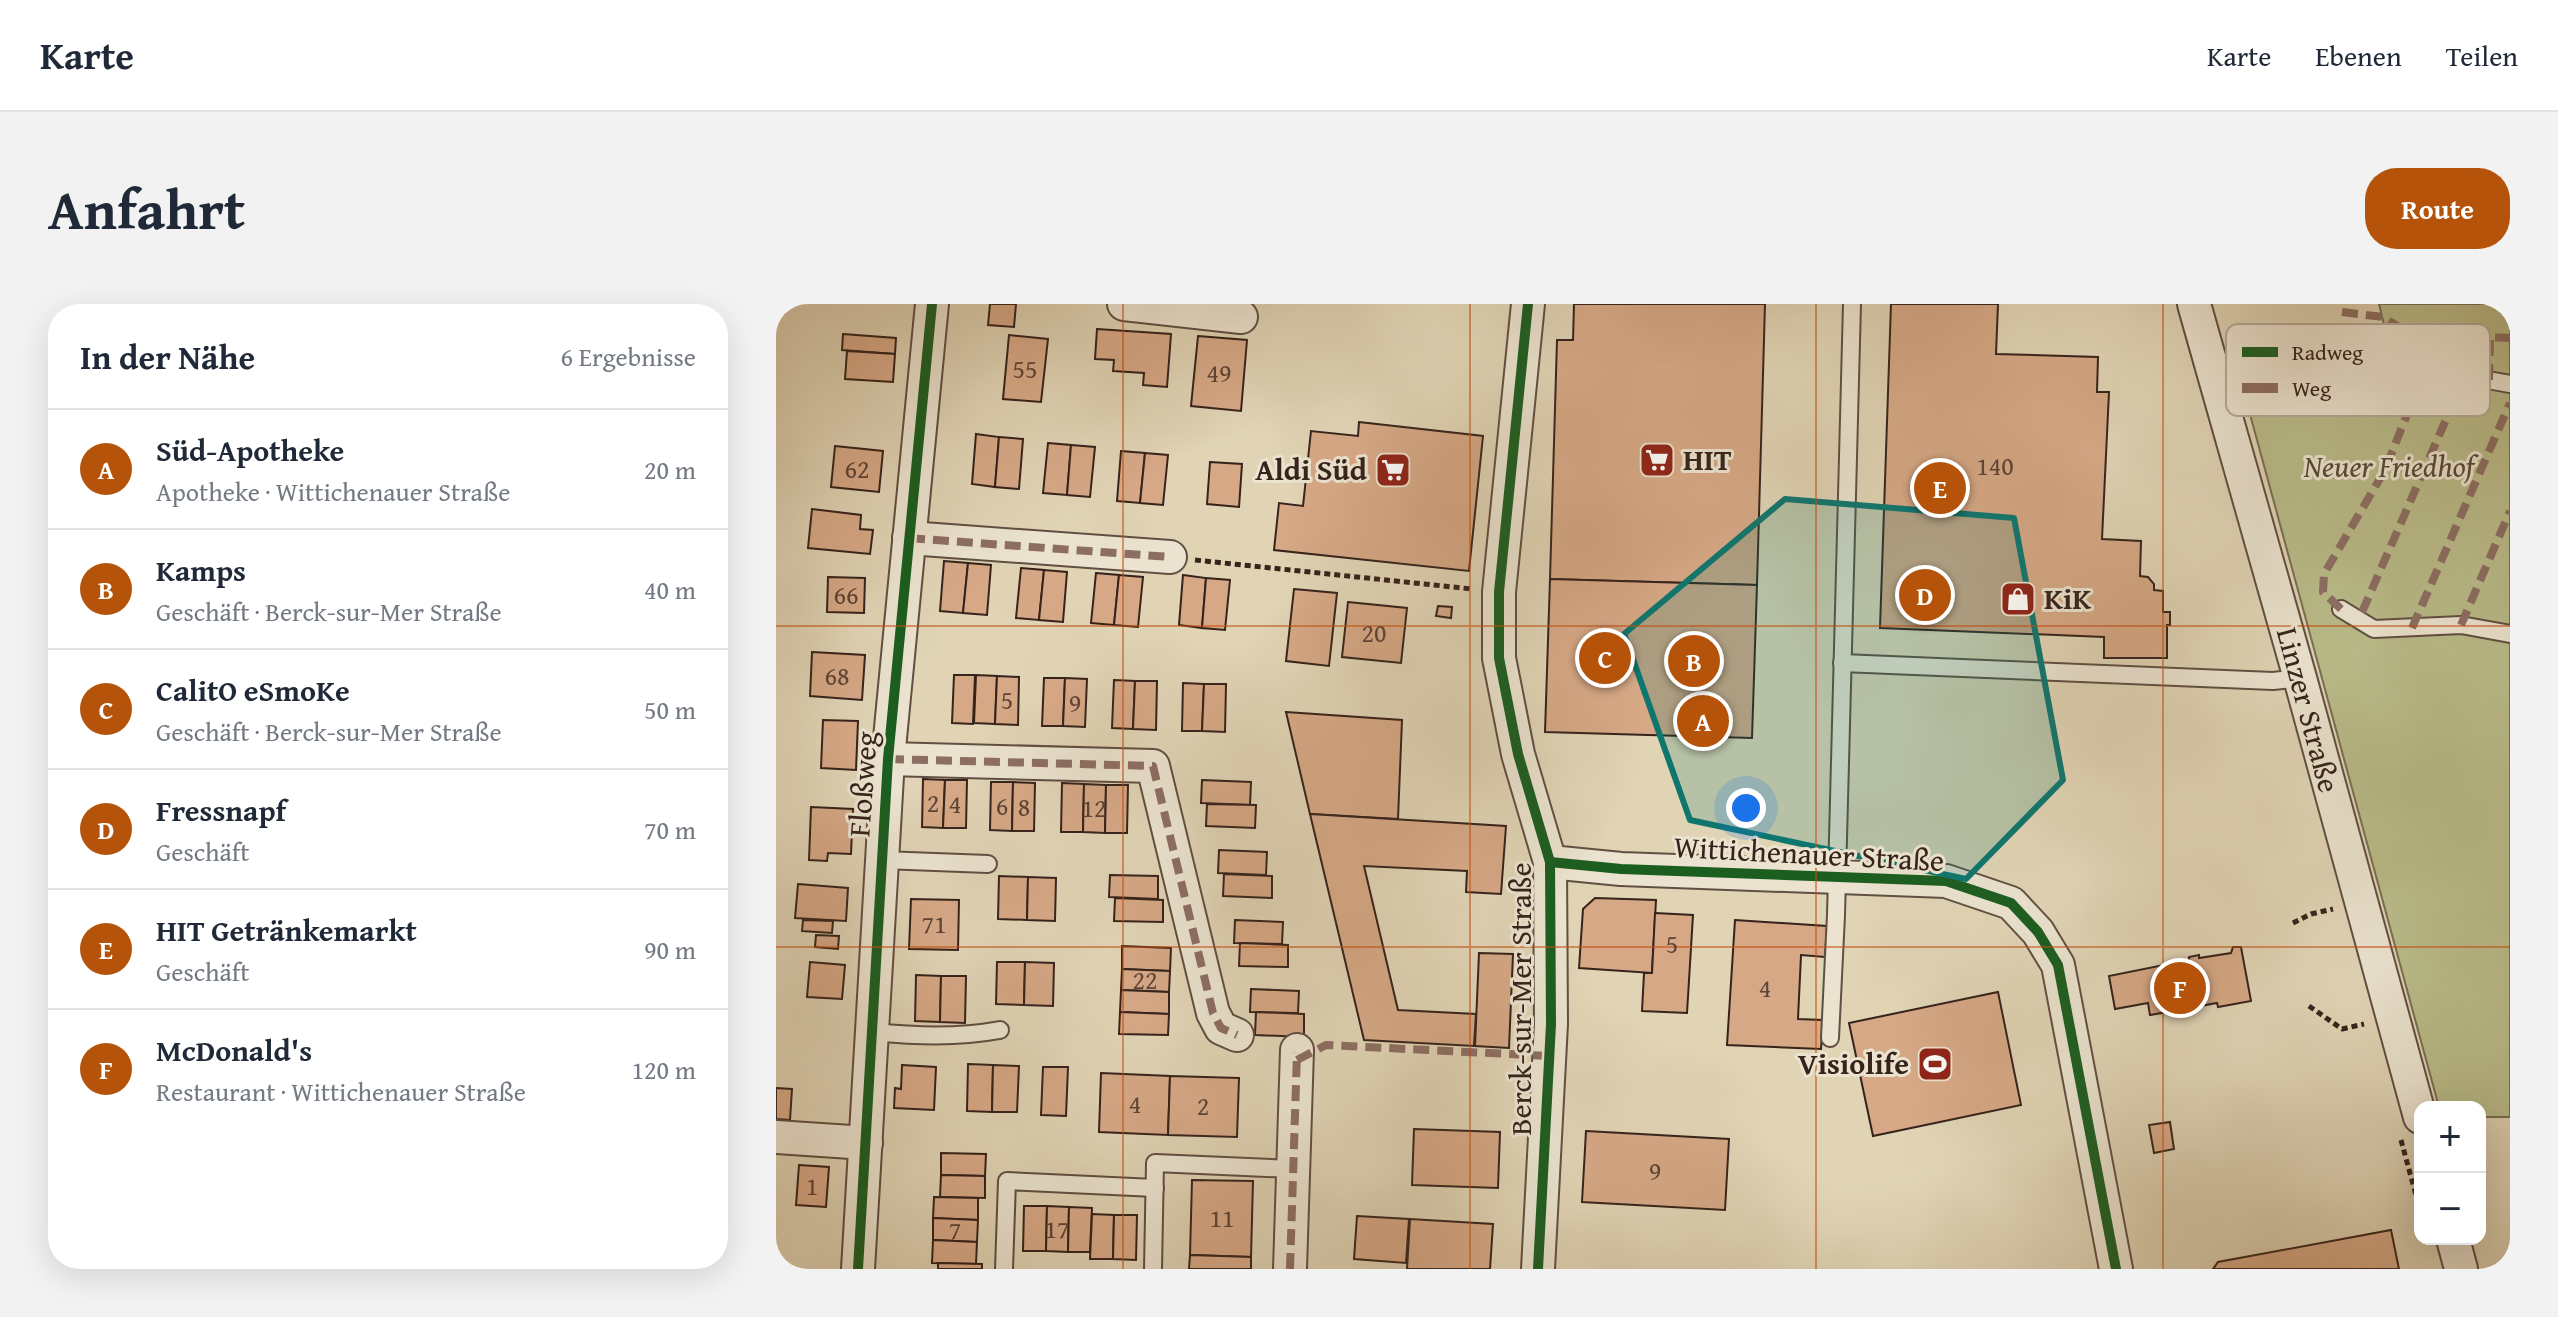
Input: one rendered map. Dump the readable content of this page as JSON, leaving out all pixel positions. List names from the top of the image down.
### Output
{
  "streets": {
    "street": [
      "Linzer Straße",
      "Floßweg",
      "Wittichenauer Straße",
      "Berck-sur-Mer Straße"
    ]
  },
  "crossings": [
    ["Wittichenauer Straße", "Berck-sur-Mer Straße"]
  ],
  "parks": ["Neuer Friedhof"],
  "places": {
    "supermarket": ["HIT", "Aldi Süd"],
    "shop": ["KiK"],
    "sports": ["Visiolife"]
  },
  "house_numbers": [
    "55",
    "49",
    "140",
    "62",
    "66",
    "20",
    "68",
    "5",
    "9",
    "2",
    "4",
    "6",
    "8",
    "12",
    "71",
    "5",
    "22",
    "4",
    "4",
    "2",
    "9",
    "1",
    "11",
    "17",
    "7"
  ],
  "legend": ["Radweg", "Weg"],
  "page": {
    "header": "Karte",
    "nav": ["Karte", "Ebenen", "Teilen"],
    "title": "Anfahrt",
    "buttons": "Route",
    "heading": ["In der Nähe", "6 Ergebnisse"],
    "list": [
      {
        "mark": "A",
        "name": "Süd-Apotheke",
        "note": "Apotheke · Wittichenauer Straße",
        "value": "20 m"
      },
      {
        "mark": "B",
        "name": "Kamps",
        "note": "Geschäft · Berck-sur-Mer Straße",
        "value": "40 m"
      },
      {
        "mark": "C",
        "name": "CalitO eSmoKe",
        "note": "Geschäft · Berck-sur-Mer Straße",
        "value": "50 m"
      },
      {
        "mark": "D",
        "name": "Fressnapf",
        "note": "Geschäft",
        "value": "70 m"
      },
      {
        "mark": "E",
        "name": "HIT Getränkemarkt",
        "note": "Geschäft",
        "value": "90 m"
      },
      {
        "mark": "F",
        "name": "McDonald's",
        "note": "Restaurant · Wittichenauer Straße",
        "value": "120 m"
      }
    ],
    "pins": [
      "E",
      "D",
      "C",
      "B",
      "A",
      "F"
    ],
    "map_buttons": ["+", "−"]
  }
}
